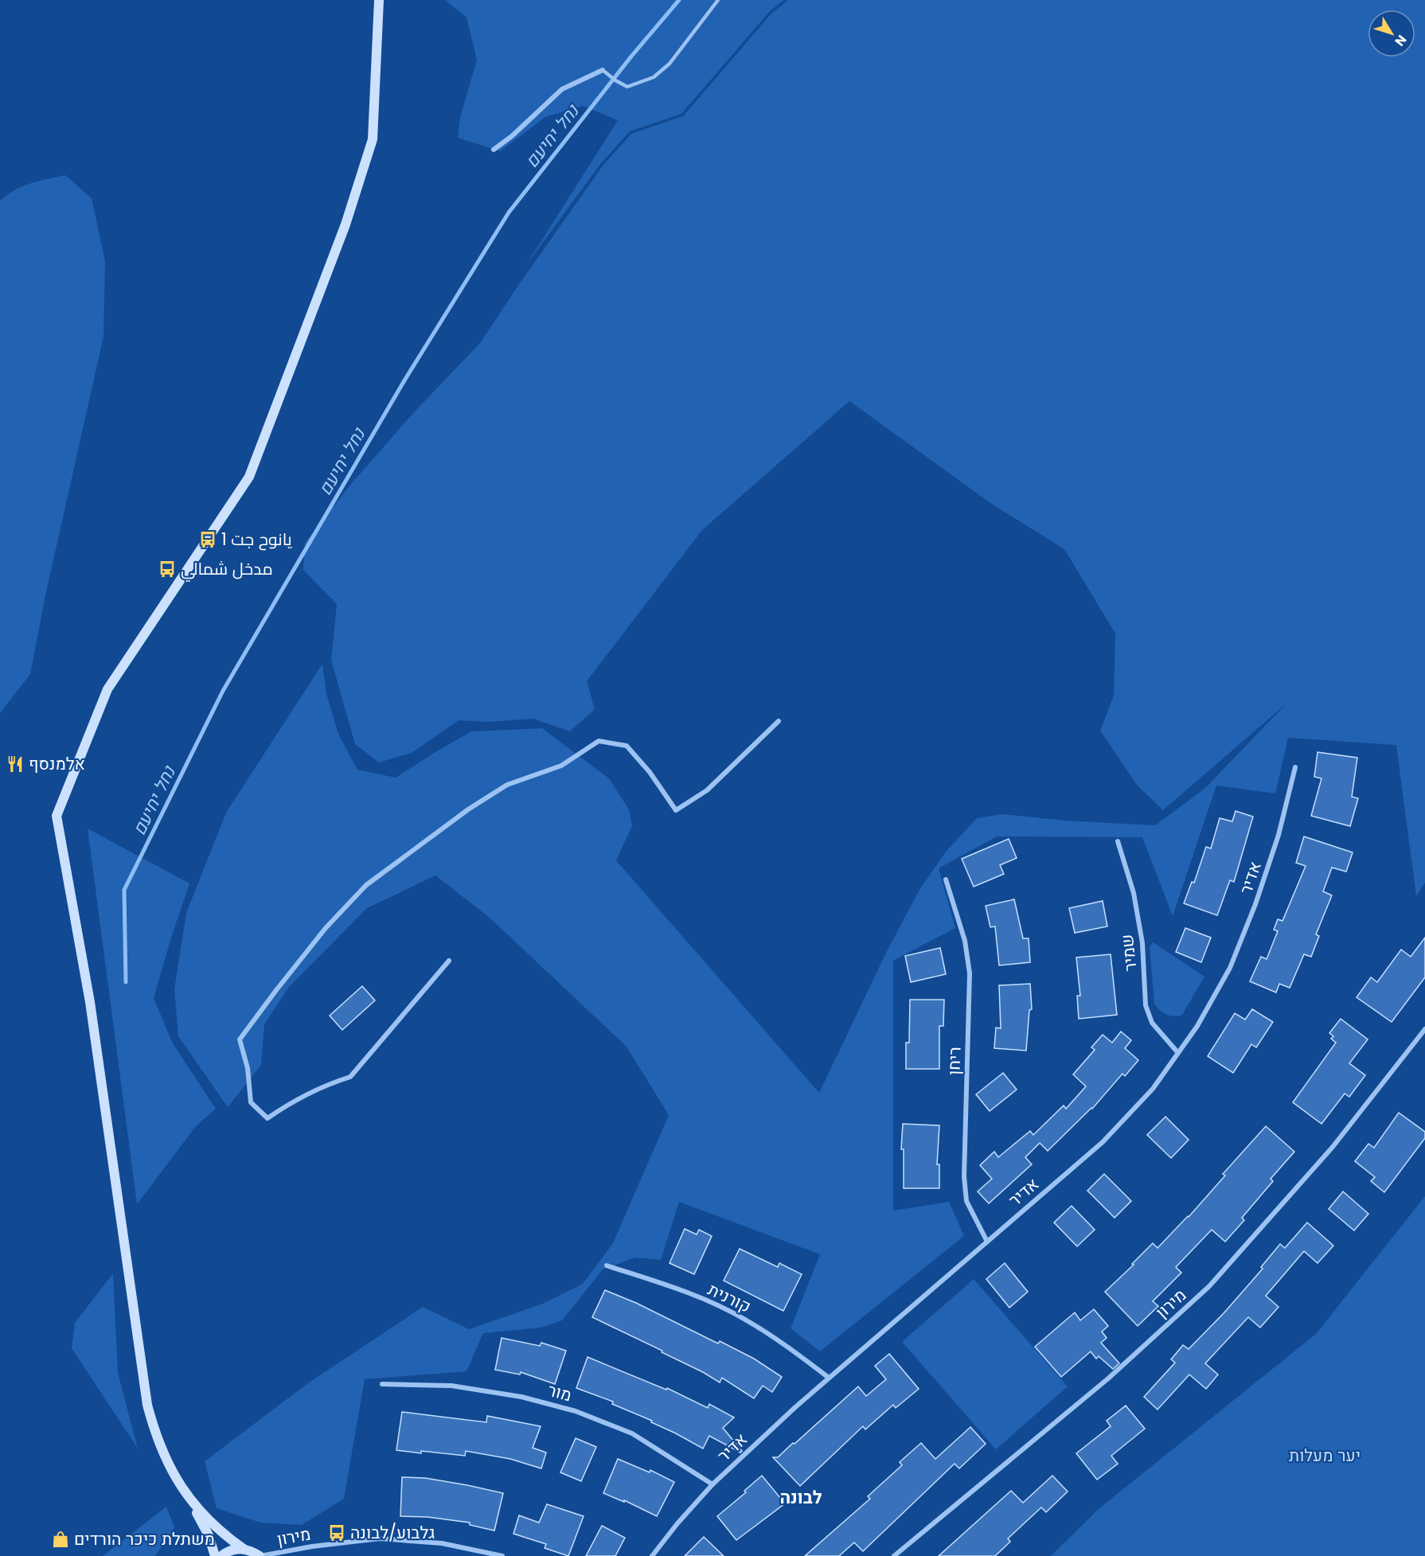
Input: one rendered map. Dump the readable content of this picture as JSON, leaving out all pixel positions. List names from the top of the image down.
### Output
{
  "streets": {
    "street": [
      "אדיר",
      "שמיר",
      "ריחן",
      "קורנית",
      "מירון",
      "מור"
    ]
  },
  "crossings": [
    ["אדיר", "שמיר"],
    ["אדיר", "ריחן"],
    ["אדיר", "קורנית"],
    ["אדיר", "מור"]
  ],
  "districts": ["לבונה"],
  "water": ["נחל יחיעם"],
  "parks": ["יער מעלות"],
  "places": {
    "bus stop": ["يانوح جت 1", "مدخل شمالي", "גלבוע/לבונה"],
    "restaurant": ["אלמנסף"],
    "shop": ["משתלת כיכר הורדים"]
  },
  "north": "bottom right"
}
